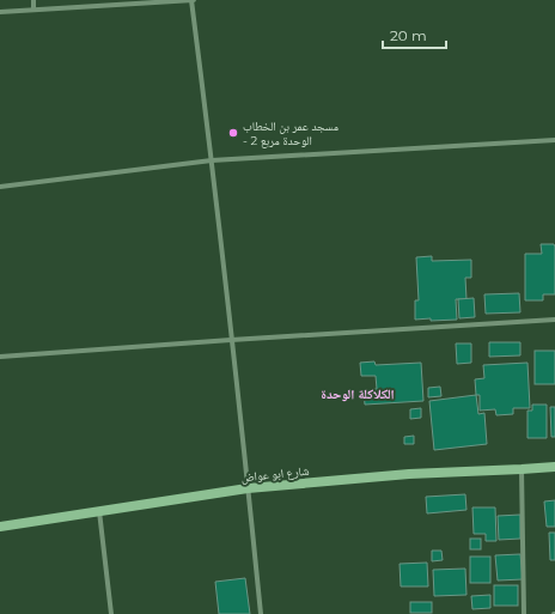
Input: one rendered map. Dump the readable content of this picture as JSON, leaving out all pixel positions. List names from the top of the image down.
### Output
{
  "streets": {
    "street": ["شارع ابو عواض"]
  },
  "districts": ["الكلاكلة الوحدة"],
  "places": ["مسجد عمر بن الخطاب - الوحدة مربع 2"],
  "scale_bar": "20 m"
}
